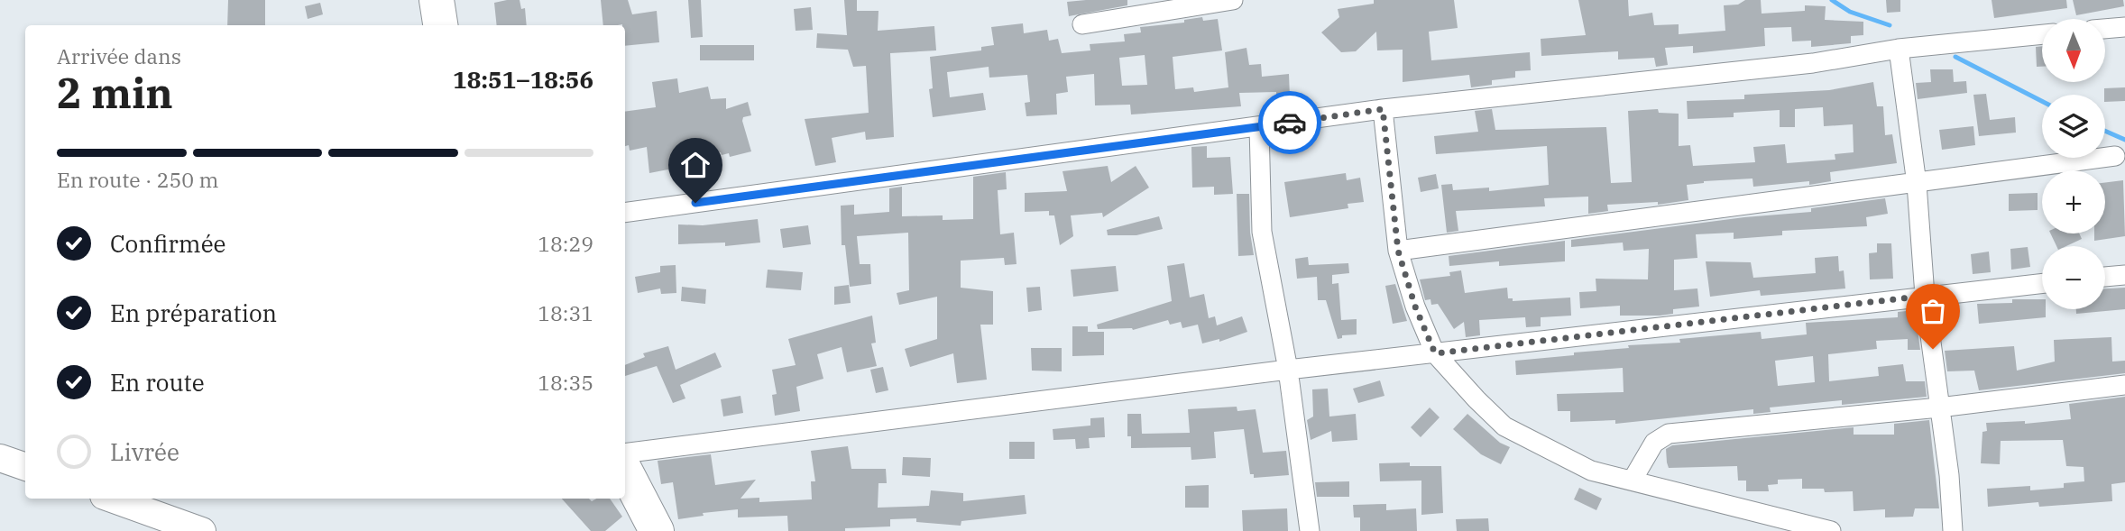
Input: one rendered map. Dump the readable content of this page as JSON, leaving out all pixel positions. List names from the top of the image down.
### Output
{
  "north": "bottom",
  "page": {
    "map_buttons": ["+", "−"],
    "heading": ["2 min", "Arrivée dans", "18:51–18:56"],
    "bar": "En route · 250 m",
    "list": [
      ["Confirmée", "18:29"],
      ["En préparation", "18:31"],
      ["En route", "18:35"],
      "Livrée"
    ]
  }
}
